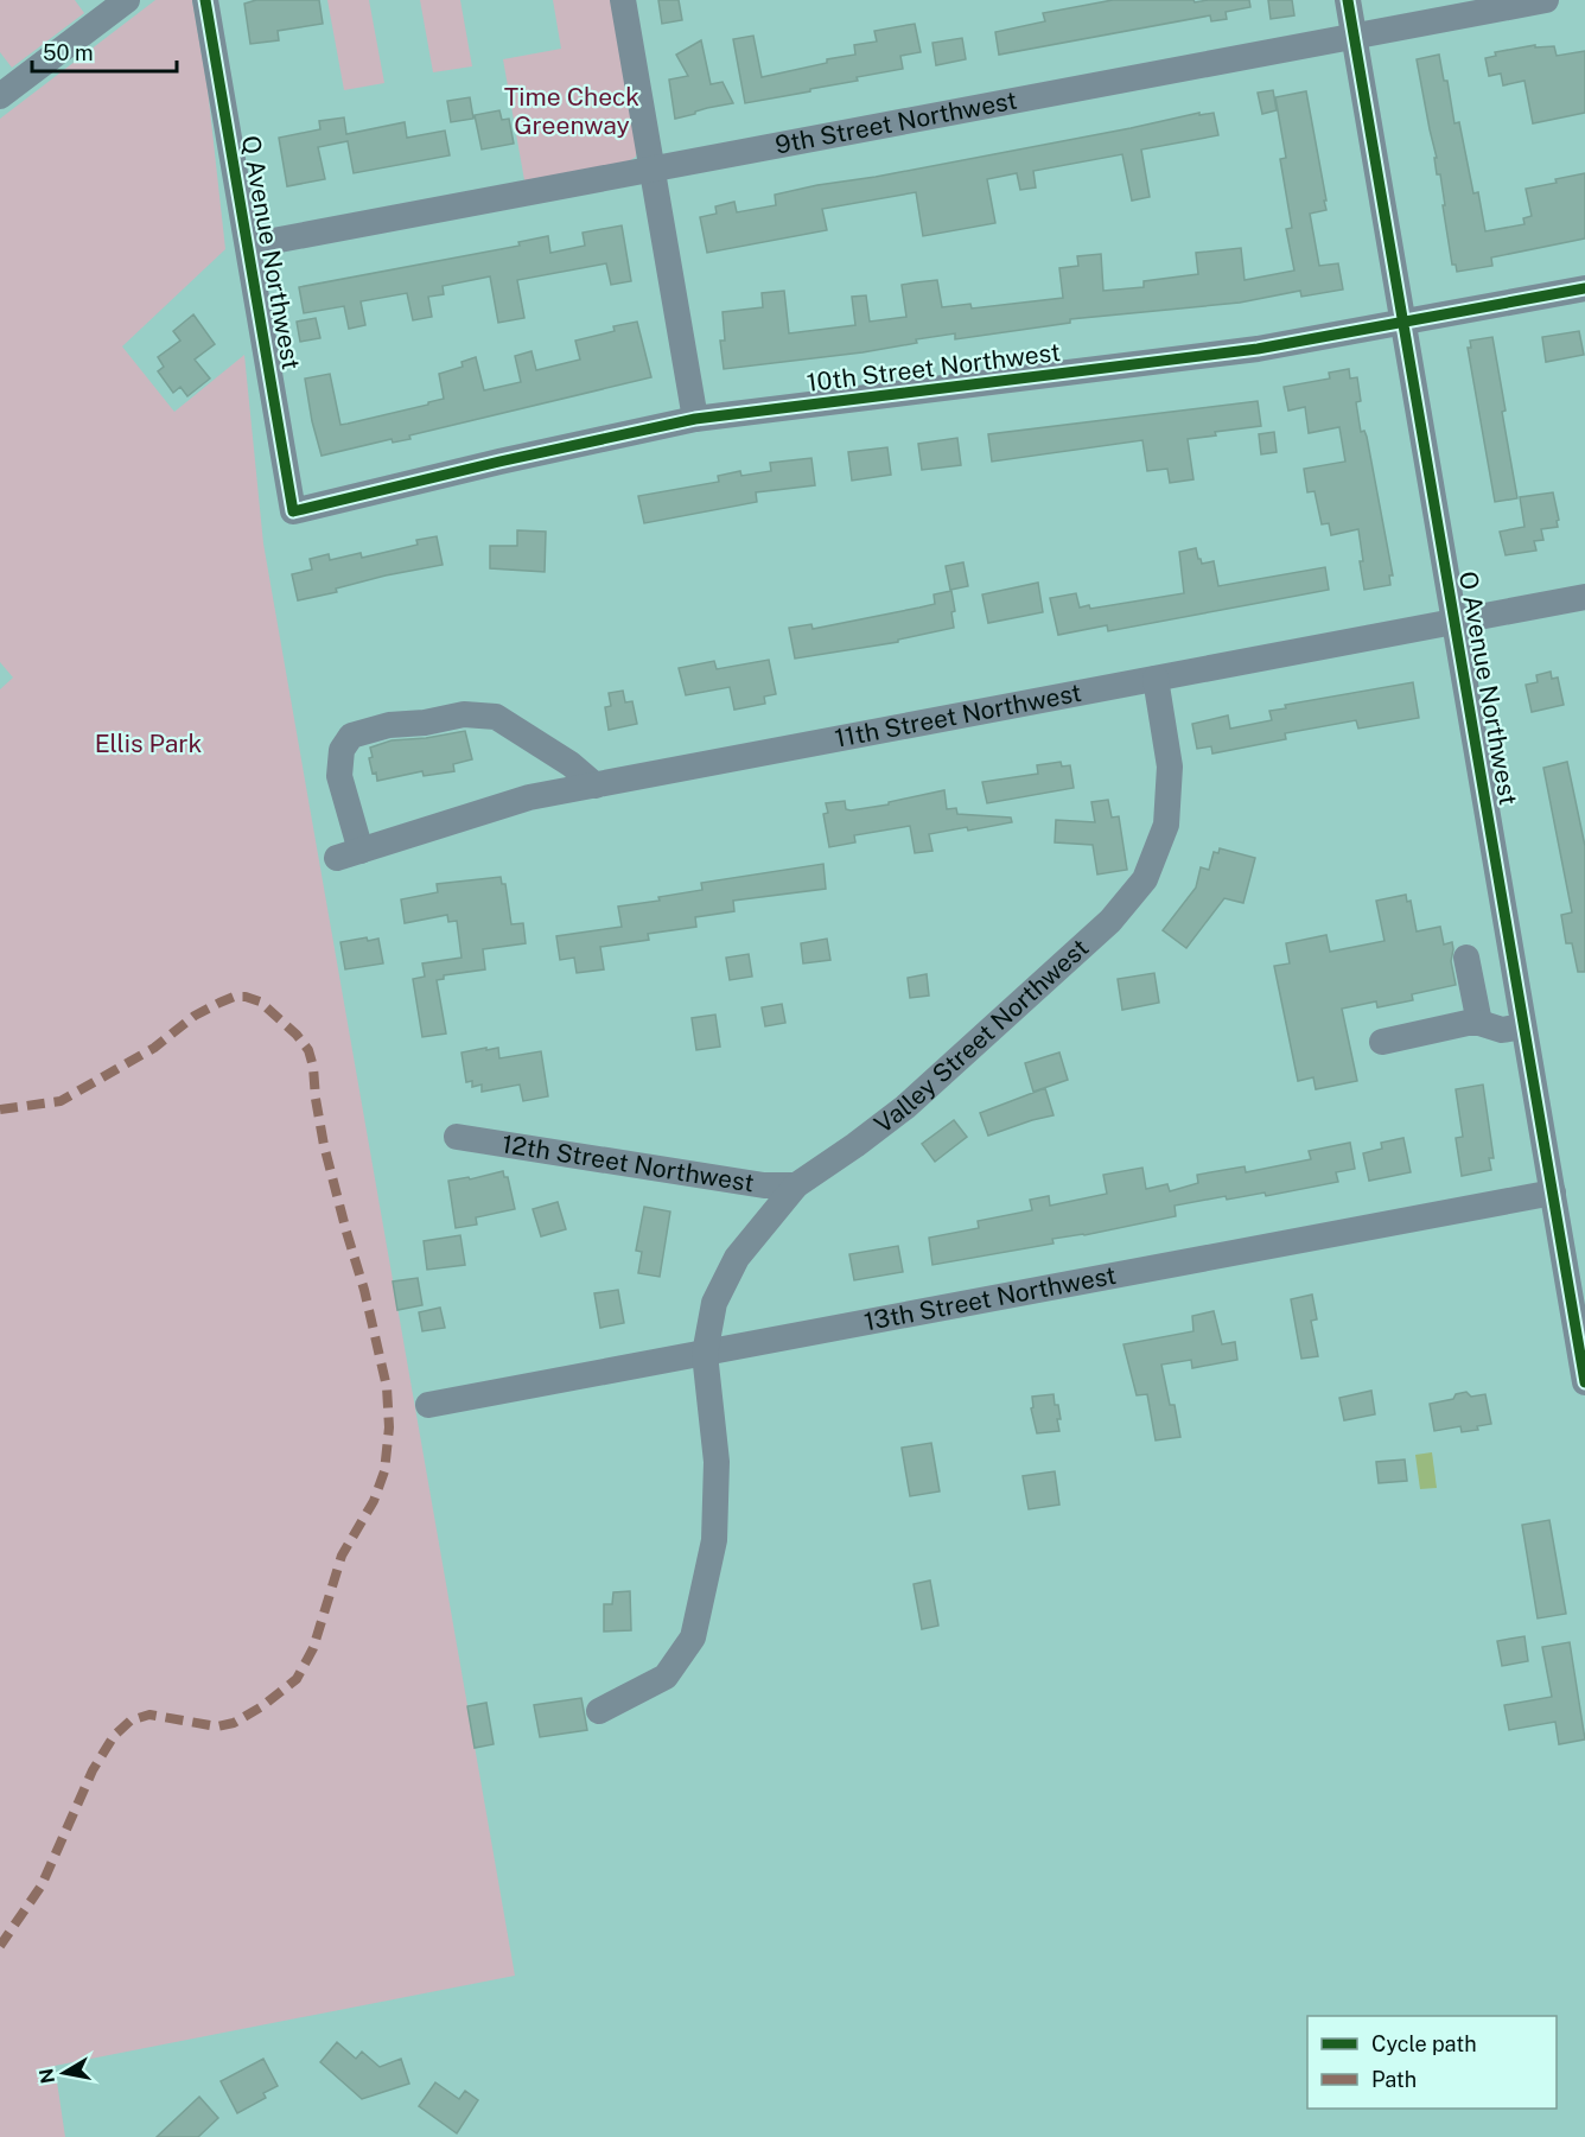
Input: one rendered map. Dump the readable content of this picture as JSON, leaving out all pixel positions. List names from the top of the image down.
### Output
{
  "streets": {
    "street": [
      "9th Street Northwest",
      "Q Avenue Northwest",
      "10th Street Northwest",
      "O Avenue Northwest",
      "11th Street Northwest",
      "Valley Street Northwest",
      "12th Street Northwest",
      "13th Street Northwest"
    ]
  },
  "crossings": [
    ["9th Street Northwest", "Q Avenue Northwest"],
    ["9th Street Northwest", "O Avenue Northwest"],
    ["Q Avenue Northwest", "10th Street Northwest"],
    ["10th Street Northwest", "O Avenue Northwest"],
    ["O Avenue Northwest", "11th Street Northwest"],
    ["O Avenue Northwest", "13th Street Northwest"],
    ["11th Street Northwest", "Valley Street Northwest"],
    ["Valley Street Northwest", "12th Street Northwest"],
    ["Valley Street Northwest", "13th Street Northwest"]
  ],
  "parks": ["Time Check Greenway", "Ellis Park"],
  "legend": ["Cycle path", "Path"],
  "scale_bar": "50 m",
  "north": "left"
}
